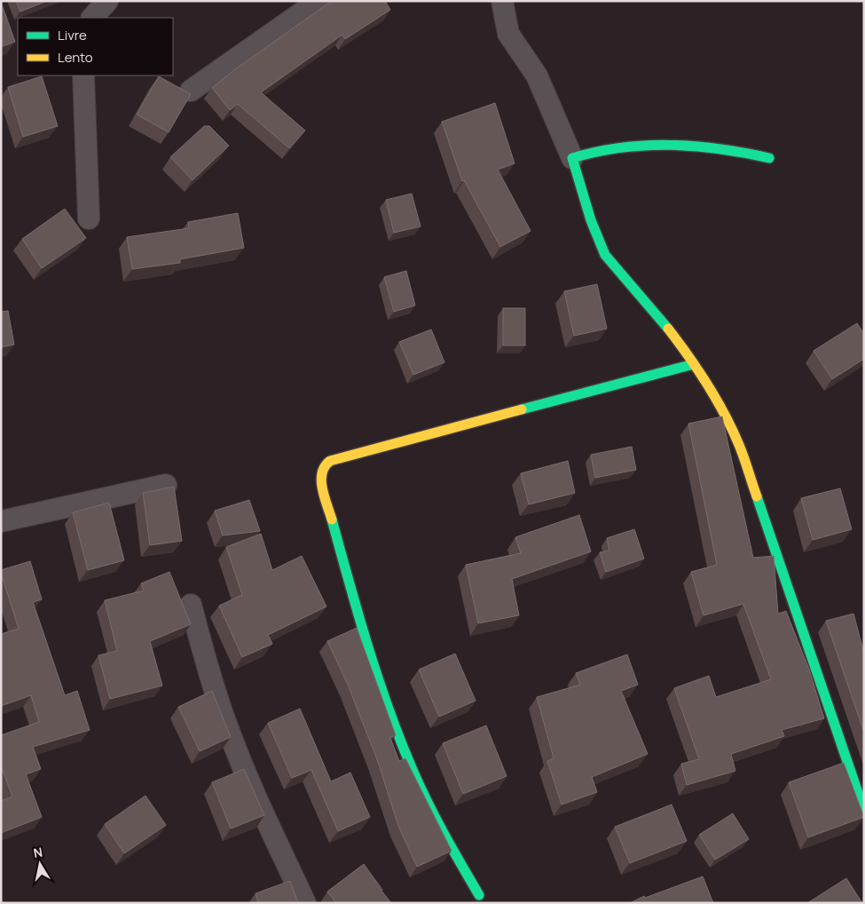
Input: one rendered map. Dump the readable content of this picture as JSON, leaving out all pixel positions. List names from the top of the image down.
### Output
{
  "legend": ["Livre", "Lento"],
  "north": "top"
}
